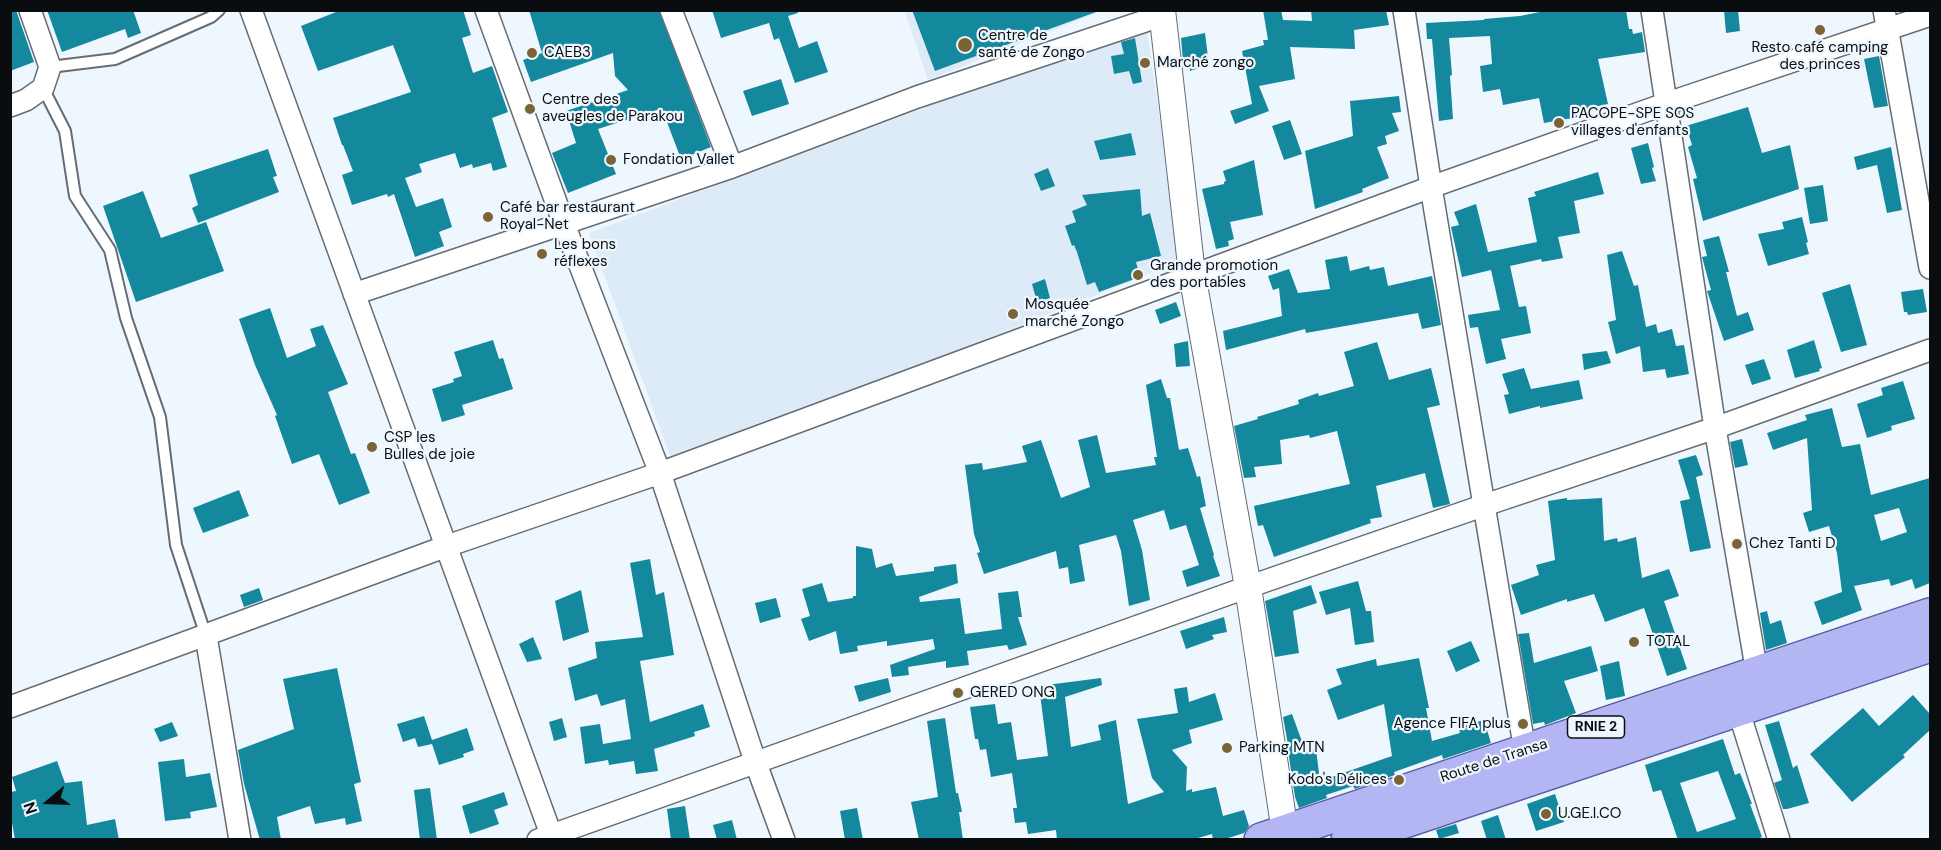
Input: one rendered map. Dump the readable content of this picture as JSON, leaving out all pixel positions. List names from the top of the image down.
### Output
{
  "streets": {
    "main road": ["RNIE 2", "Route de Transa"]
  },
  "places": [
    "Resto café camping des princes",
    "Centre de santé de Zongo",
    "CAEB3",
    "Marché zongo",
    "Centre des aveugles de Parakou",
    "PACOPE-SPE SOS villages d'enfants",
    "Fondation Vallet",
    "Café bar restaurant Royal-Net",
    "Les bons réflexes",
    "Grande promotion des portables",
    "Mosquée marché Zongo",
    "CSP les Bulles de joie",
    "Chez Tanti D",
    "TOTAL",
    "GERED ONG",
    "Agence FIFA plus",
    "Parking MTN",
    "Kodo's Délices",
    "U.GE.I.CO"
  ],
  "north": "left"
}
